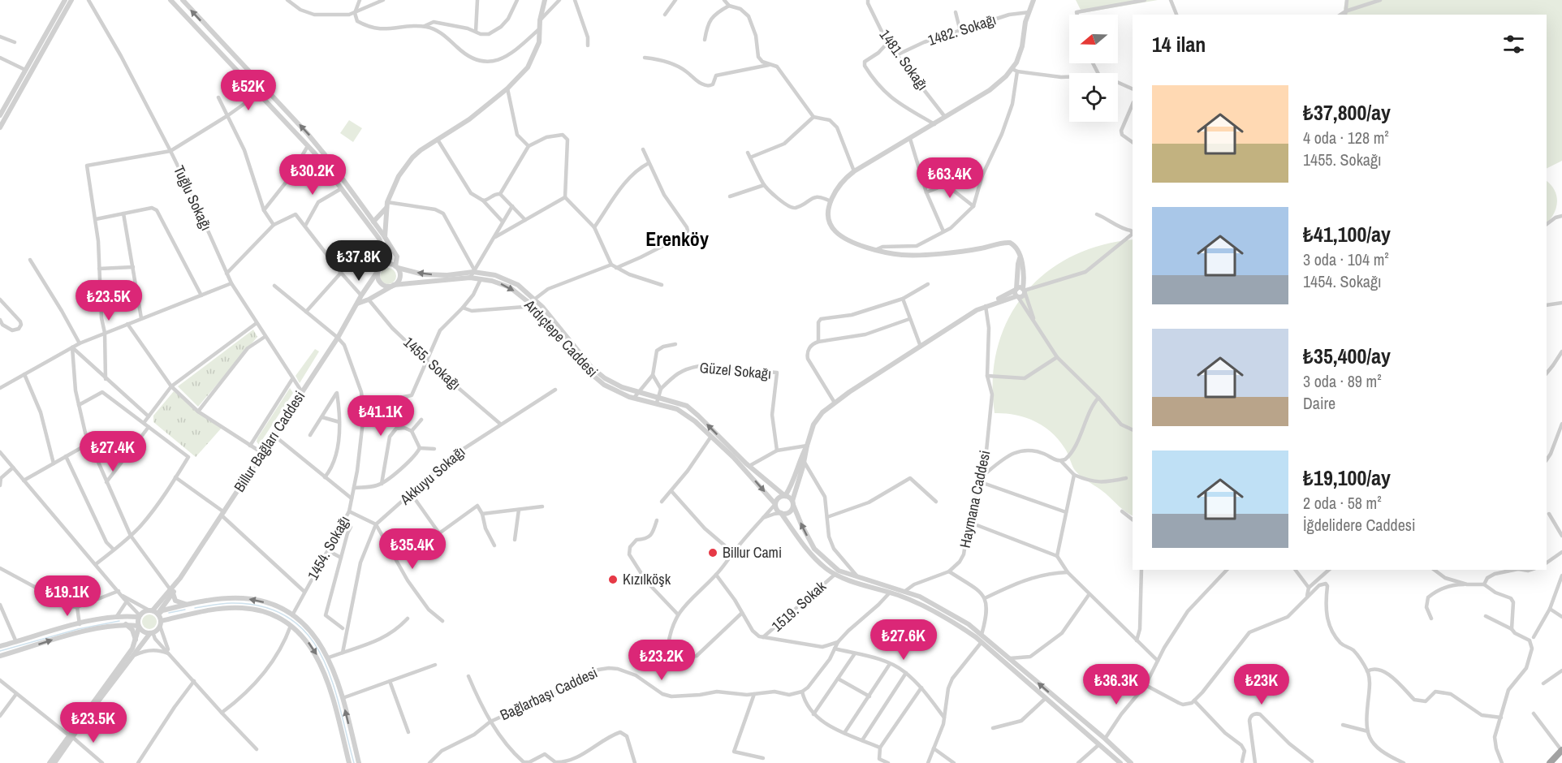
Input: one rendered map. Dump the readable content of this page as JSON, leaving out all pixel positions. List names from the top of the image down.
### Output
{
  "streets": {
    "street": [
      "1482. Sokağı",
      "1481. Sokağı",
      "Tuğlu Sokağı",
      "Ardıçtepe Caddesi",
      "1455. Sokağı",
      "Güzel Sokağı",
      "Billur Bağları Caddesi",
      "Akkuyu Sokağı",
      "Haymana Caddesi",
      "1454. Sokağı",
      "1519. Sokak",
      "Bağlarbaşı Caddesi"
    ]
  },
  "crossings": [
    ["1482. Sokağı", "1481. Sokağı"],
    ["Tuğlu Sokağı", "Billur Bağları Caddesi"],
    ["Ardıçtepe Caddesi", "Billur Bağları Caddesi"],
    ["1455. Sokağı", "Akkuyu Sokağı"],
    ["Billur Bağları Caddesi", "1454. Sokağı"]
  ],
  "districts": ["Erenköy"],
  "places": ["Billur Cami", "Kızılköşk"],
  "north": "left",
  "page": {
    "heading": "14 ilan",
    "price": [
      "₺52K",
      "₺30.2K",
      "₺63.4K",
      "₺37.8K",
      "₺23.5K",
      "₺41.1K",
      "₺27.4K",
      "₺35.4K",
      "₺19.1K",
      "₺27.6K",
      "₺23.2K",
      "₺36.3K",
      "₺23K",
      "₺23.5K"
    ],
    "list": [
      {
        "name": "₺37,800/ay",
        "note": "4 oda · 128 m² · 1455. Sokağı"
      },
      {
        "name": "₺41,100/ay",
        "note": "3 oda · 104 m² · 1454. Sokağı"
      },
      {
        "name": "₺35,400/ay",
        "note": "3 oda · 89 m² · Daire"
      },
      {
        "name": "₺19,100/ay",
        "note": "2 oda · 58 m² · İğdelidere Caddesi"
      }
    ]
  }
}
